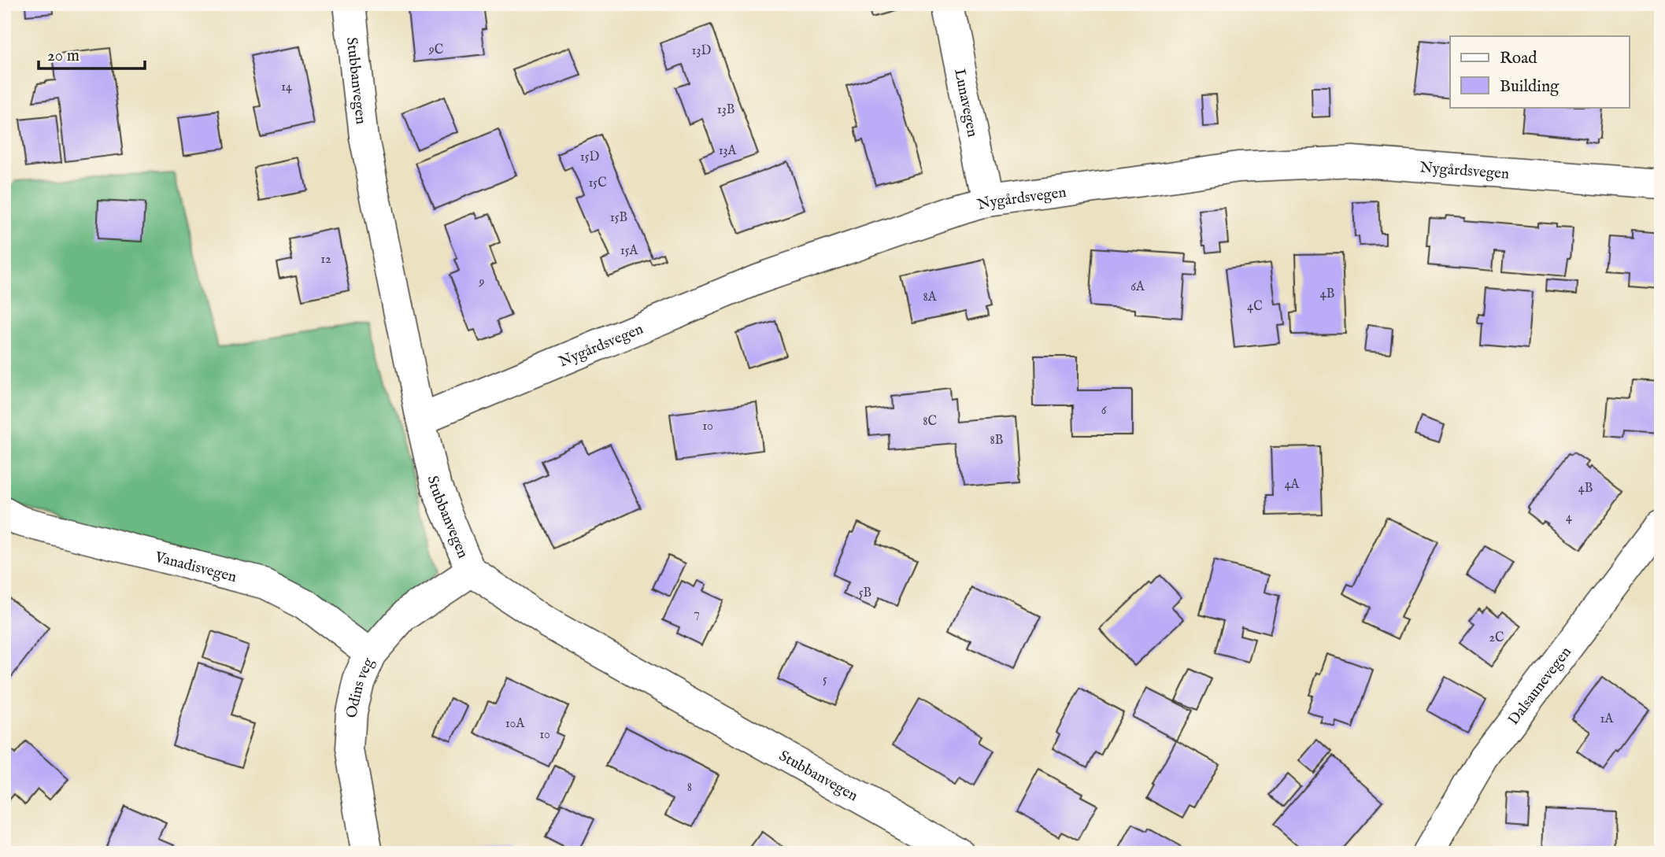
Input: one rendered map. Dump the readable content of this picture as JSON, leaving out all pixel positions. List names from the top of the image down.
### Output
{
  "streets": {
    "street": [
      "Stubbanvegen",
      "Lunavegen",
      "Nygårdsvegen",
      "Vanadisvegen",
      "Dalsaunevegen",
      "Odins veg"
    ]
  },
  "crossings": [
    ["Stubbanvegen", "Nygårdsvegen"],
    ["Stubbanvegen", "Odins veg"],
    ["Lunavegen", "Nygårdsvegen"],
    ["Vanadisvegen", "Odins veg"]
  ],
  "house_numbers": [
    "9C",
    "13D",
    "14",
    "13B",
    "13A",
    "15D",
    "15C",
    "15B",
    "15A",
    "12",
    "9",
    "6A",
    "4B",
    "8A",
    "4C",
    "6",
    "8C",
    "10",
    "8B",
    "4A",
    "4B",
    "4",
    "5B",
    "7",
    "2C",
    "5",
    "1A",
    "10A",
    "10",
    "8"
  ],
  "legend": ["Road", "Building"],
  "scale_bar": "20 m"
}
